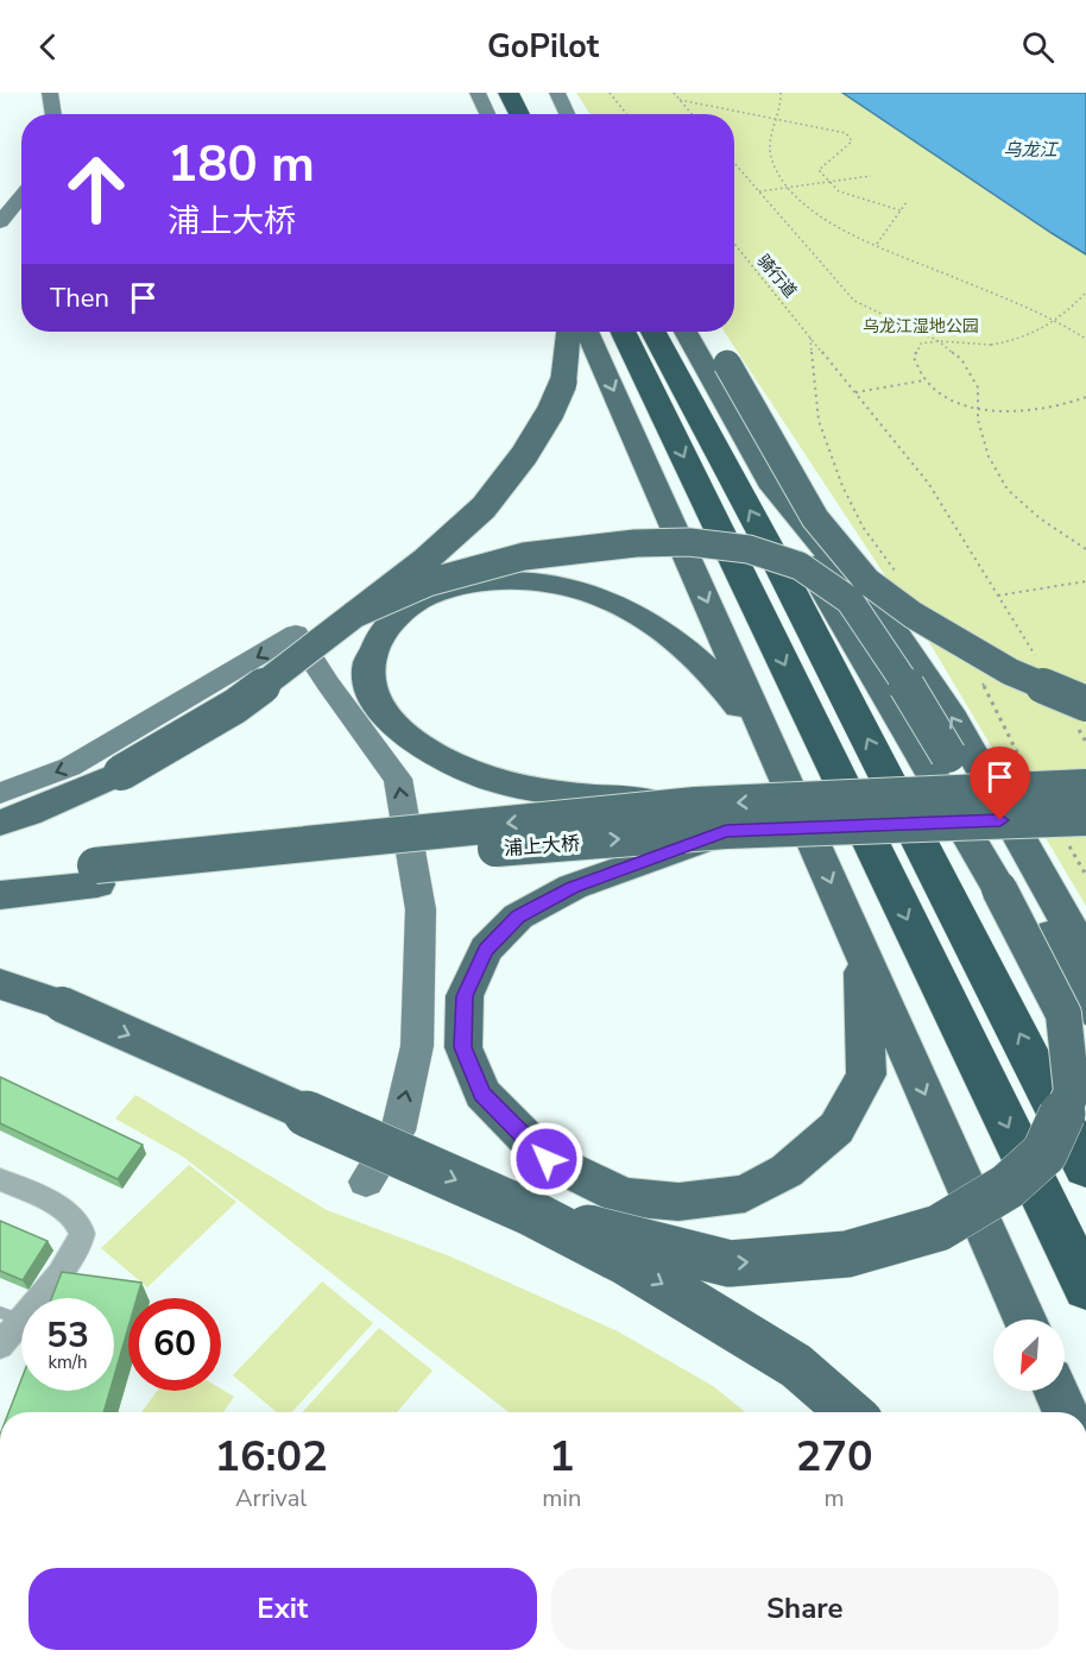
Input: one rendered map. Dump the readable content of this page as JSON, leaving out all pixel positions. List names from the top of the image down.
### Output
{
  "streets": {
    "main road": ["浦上大桥"],
    "path": ["骑行道"]
  },
  "water": ["乌龙江"],
  "parks": ["乌龙江湿地公园"],
  "north": "bottom left",
  "page": {
    "header": "GoPilot",
    "turn": ["180 m", "浦上大桥"],
    "then": "Then",
    "speed": "53 km/h",
    "limit": "60",
    "eta": [
      "16:02",
      "Arrival",
      "1",
      "min",
      "270",
      "m"
    ],
    "buttons": ["Exit", "Share"]
  }
}
